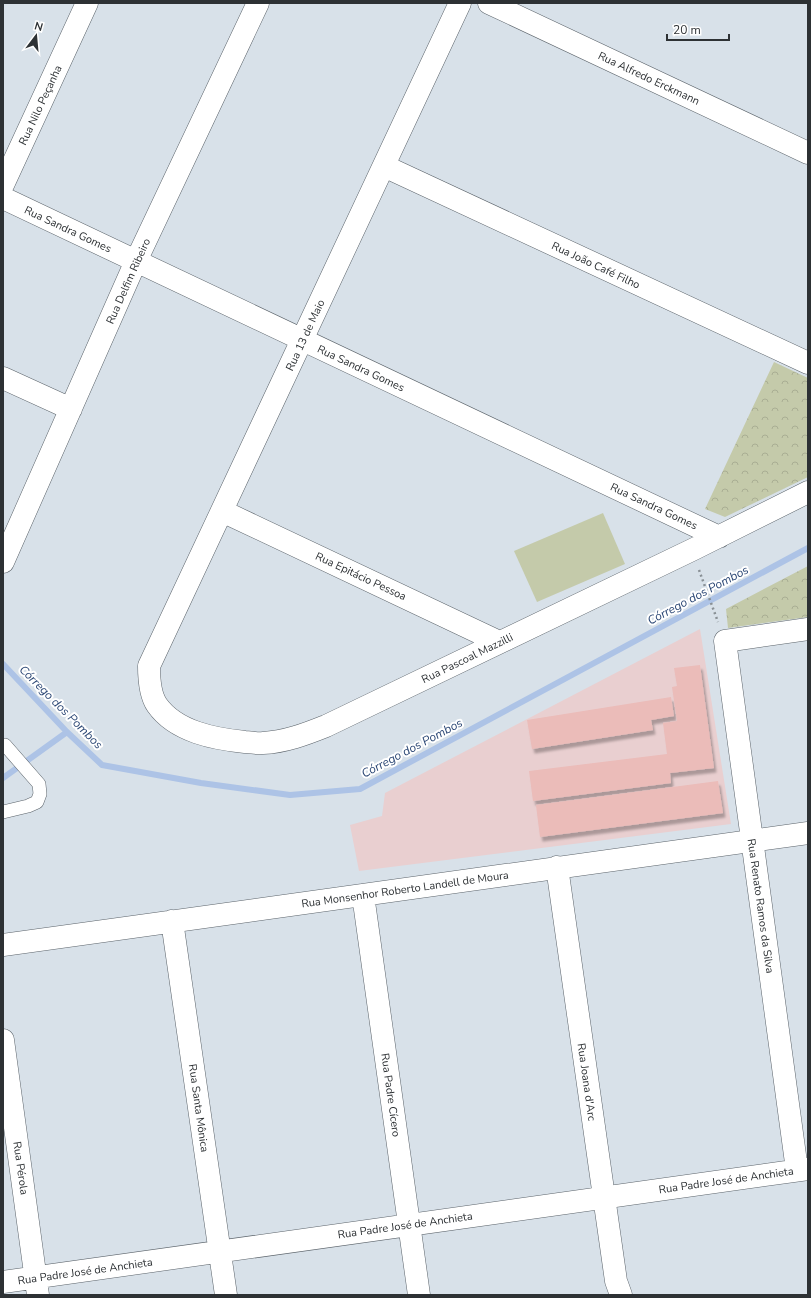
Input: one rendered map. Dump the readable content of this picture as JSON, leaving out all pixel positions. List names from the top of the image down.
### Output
{
  "streets": {
    "street": [
      "Rua Alfredo Erckmann",
      "Rua Nilo Peçanha",
      "Rua Sandra Gomes",
      "Rua João Café Filho",
      "Rua Delfim Ribeiro",
      "Rua 13 de Maio",
      "Rua Epitácio Pessoa",
      "Rua Pascoal Mazzilli",
      "Rua Monsenhor Roberto Landell de Moura",
      "Rua Renato Ramos da Silva",
      "Rua Joana d'Arc",
      "Rua Padre Cícero",
      "Rua Santa Mônica",
      "Rua Pérola",
      "Rua Padre José de Anchieta"
    ]
  },
  "crossings": [
    ["Rua Sandra Gomes", "Rua Delfim Ribeiro"],
    ["Rua Sandra Gomes", "Rua 13 de Maio"],
    ["Rua Sandra Gomes", "Rua Pascoal Mazzilli"],
    ["Rua João Café Filho", "Rua 13 de Maio"],
    ["Rua 13 de Maio", "Rua Epitácio Pessoa"],
    ["Rua 13 de Maio", "Rua Pascoal Mazzilli"],
    ["Rua Epitácio Pessoa", "Rua Pascoal Mazzilli"],
    ["Rua Monsenhor Roberto Landell de Moura", "Rua Renato Ramos da Silva"],
    ["Rua Monsenhor Roberto Landell de Moura", "Rua Joana d'Arc"],
    ["Rua Monsenhor Roberto Landell de Moura", "Rua Padre Cícero"],
    ["Rua Monsenhor Roberto Landell de Moura", "Rua Santa Mônica"],
    ["Rua Renato Ramos da Silva", "Rua Padre José de Anchieta"],
    ["Rua Joana d'Arc", "Rua Padre José de Anchieta"],
    ["Rua Padre Cícero", "Rua Padre José de Anchieta"],
    ["Rua Santa Mônica", "Rua Padre José de Anchieta"],
    ["Rua Pérola", "Rua Padre José de Anchieta"]
  ],
  "water": ["Córrego dos Pombos"],
  "scale_bar": "20 m",
  "north": "top"
}
